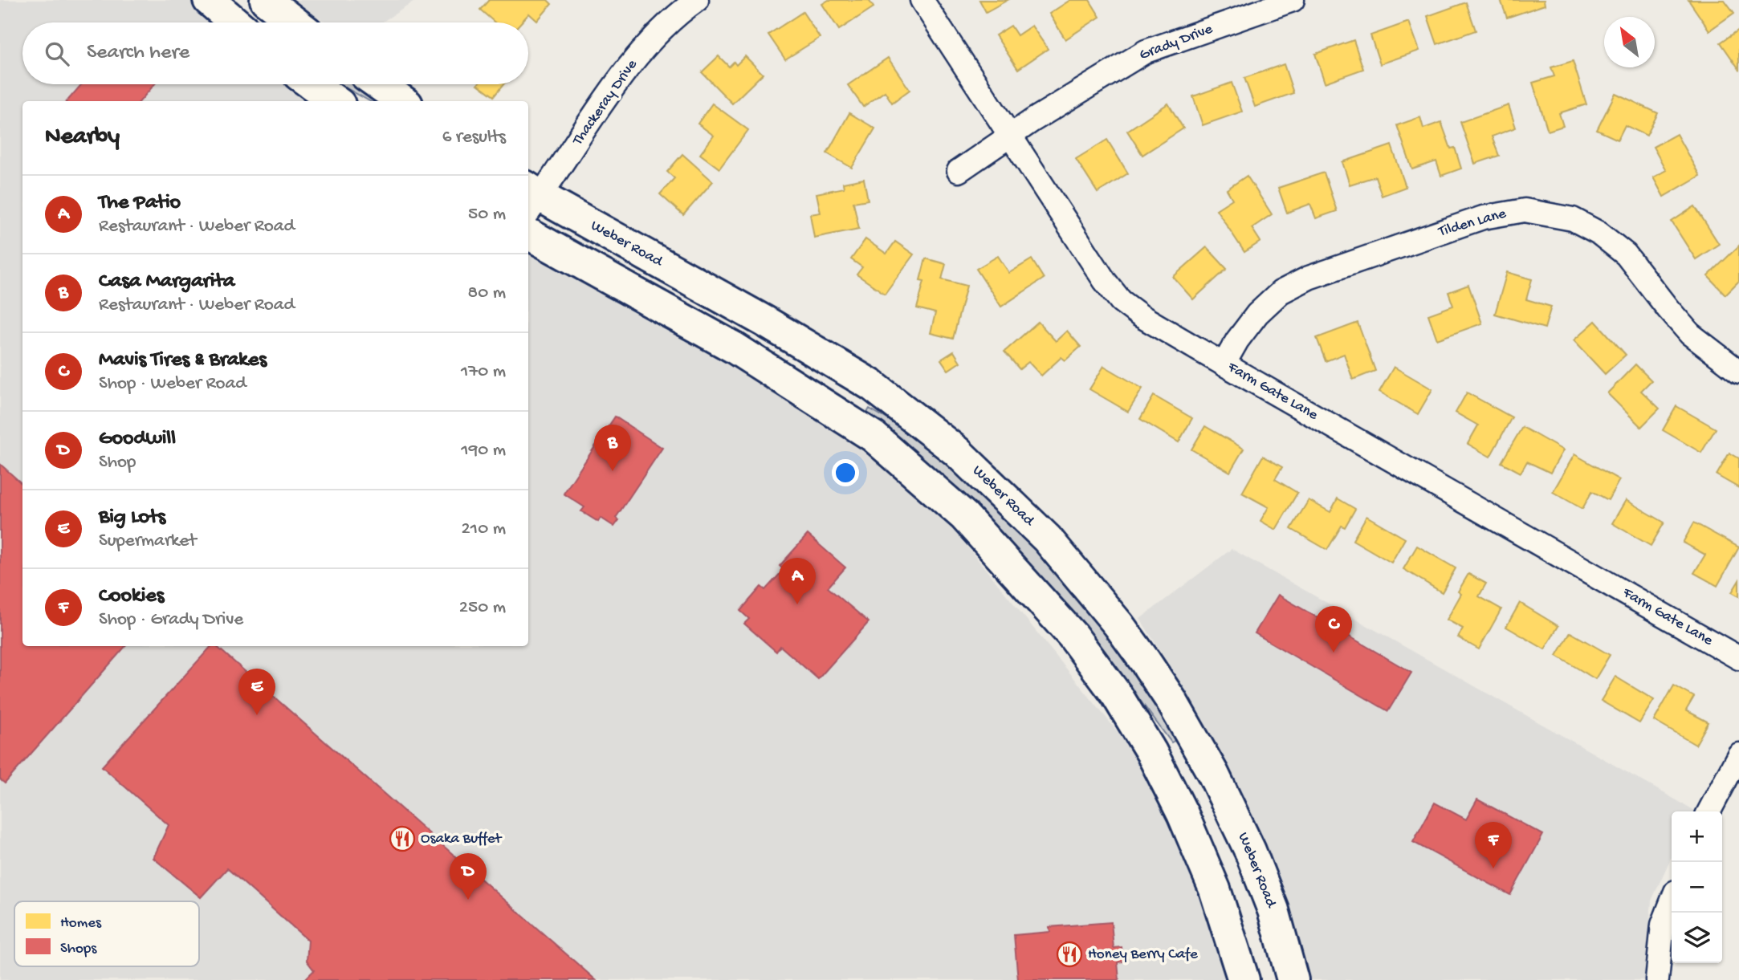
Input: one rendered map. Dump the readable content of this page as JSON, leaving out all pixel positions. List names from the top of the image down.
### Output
{
  "streets": {
    "main road": ["Weber Road"],
    "street": [
      "Grady Drive",
      "Thackeray Drive",
      "Tilden Lane",
      "Farm Gate Lane"
    ]
  },
  "crossings": [
    ["Grady Drive", "Farm Gate Lane"],
    ["Thackeray Drive", "Weber Road"],
    ["Tilden Lane", "Farm Gate Lane"]
  ],
  "places": {
    "restaurant": ["Osaka Buffet", "Honey Berry Cafe"]
  },
  "legend": ["Homes", "Shops"],
  "north": "top left",
  "page": {
    "search": "Search here",
    "heading": ["Nearby", "6 results"],
    "list": [
      {
        "mark": "A",
        "name": "The Patio",
        "note": "Restaurant · Weber Road",
        "value": "50 m"
      },
      {
        "mark": "B",
        "name": "Casa Margarita",
        "note": "Restaurant · Weber Road",
        "value": "80 m"
      },
      {
        "mark": "C",
        "name": "Mavis Tires & Brakes",
        "note": "Shop · Weber Road",
        "value": "170 m"
      },
      {
        "mark": "D",
        "name": "Goodwill",
        "note": "Shop",
        "value": "190 m"
      },
      {
        "mark": "E",
        "name": "Big Lots",
        "note": "Supermarket",
        "value": "210 m"
      },
      {
        "mark": "F",
        "name": "Cookies",
        "note": "Shop · Grady Drive",
        "value": "250 m"
      }
    ],
    "pins": [
      "B",
      "A",
      "C",
      "E",
      "F",
      "D"
    ],
    "map_buttons": ["+", "−"]
  }
}
